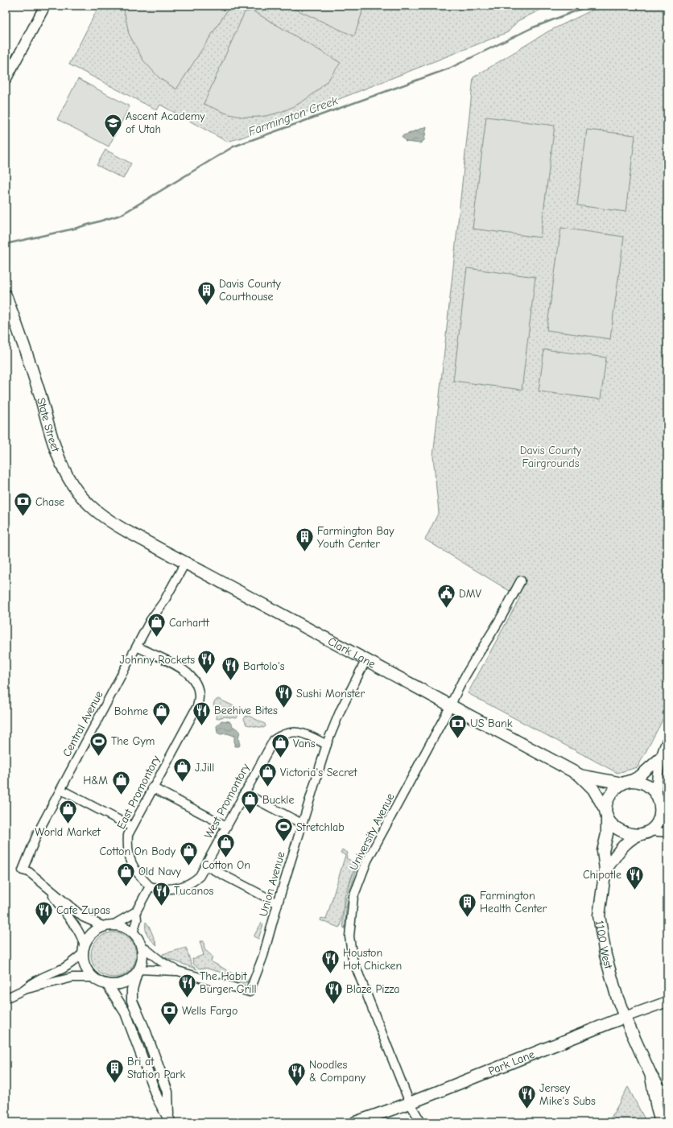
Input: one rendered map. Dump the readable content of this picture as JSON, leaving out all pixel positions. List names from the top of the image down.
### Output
{
  "streets": {
    "main road": [
      "State Street",
      "Clark Lane",
      "1100 West",
      "Park Lane"
    ],
    "street": [
      "Central Avenue",
      "East Promontory",
      "West Promontory",
      "University Avenue",
      "Union Avenue"
    ]
  },
  "crossings": [
    ["State Street", "Clark Lane"],
    ["Clark Lane", "Central Avenue"],
    ["Clark Lane", "University Avenue"],
    ["Clark Lane", "Union Avenue"],
    ["Clark Lane", "1100 West"],
    ["Central Avenue", "East Promontory"],
    ["Central Avenue", "Union Avenue"],
    ["East Promontory", "West Promontory"],
    ["West Promontory", "Union Avenue"],
    ["University Avenue", "Park Lane"],
    ["1100 West", "Park Lane"]
  ],
  "water": ["Farmington Creek"],
  "parks": ["Davis County Fairgrounds"],
  "places": {
    "school or university": ["Ascent Academy of Utah"],
    "building": [
      "Davis County Courthouse",
      "Farmington Bay Youth Center",
      "Farmington Health Center",
      "Bri at Station Park"
    ],
    "bank": ["Chase", "US Bank", "Wells Fargo"],
    "public building": ["DMV"],
    "shop": [
      "Carhartt",
      "Bohme",
      "Vans",
      "J.Jill",
      "Victoria's Secret",
      "H&M",
      "Buckle",
      "World Market",
      "Cotton On",
      "Cotton On Body",
      "Old Navy"
    ],
    "restaurant": [
      "Johnny Rockets",
      "Bartolo's",
      "Sushi Monster",
      "Beehive Bites",
      "Chipotle",
      "Tucanos",
      "Cafe Zupas",
      "Houston Hot Chicken",
      "The Habit Burger Grill",
      "Blaze Pizza",
      "Noodles & Company",
      "Jersey Mike's Subs"
    ],
    "sports": ["The Gym", "Stretchlab"]
  }
}
